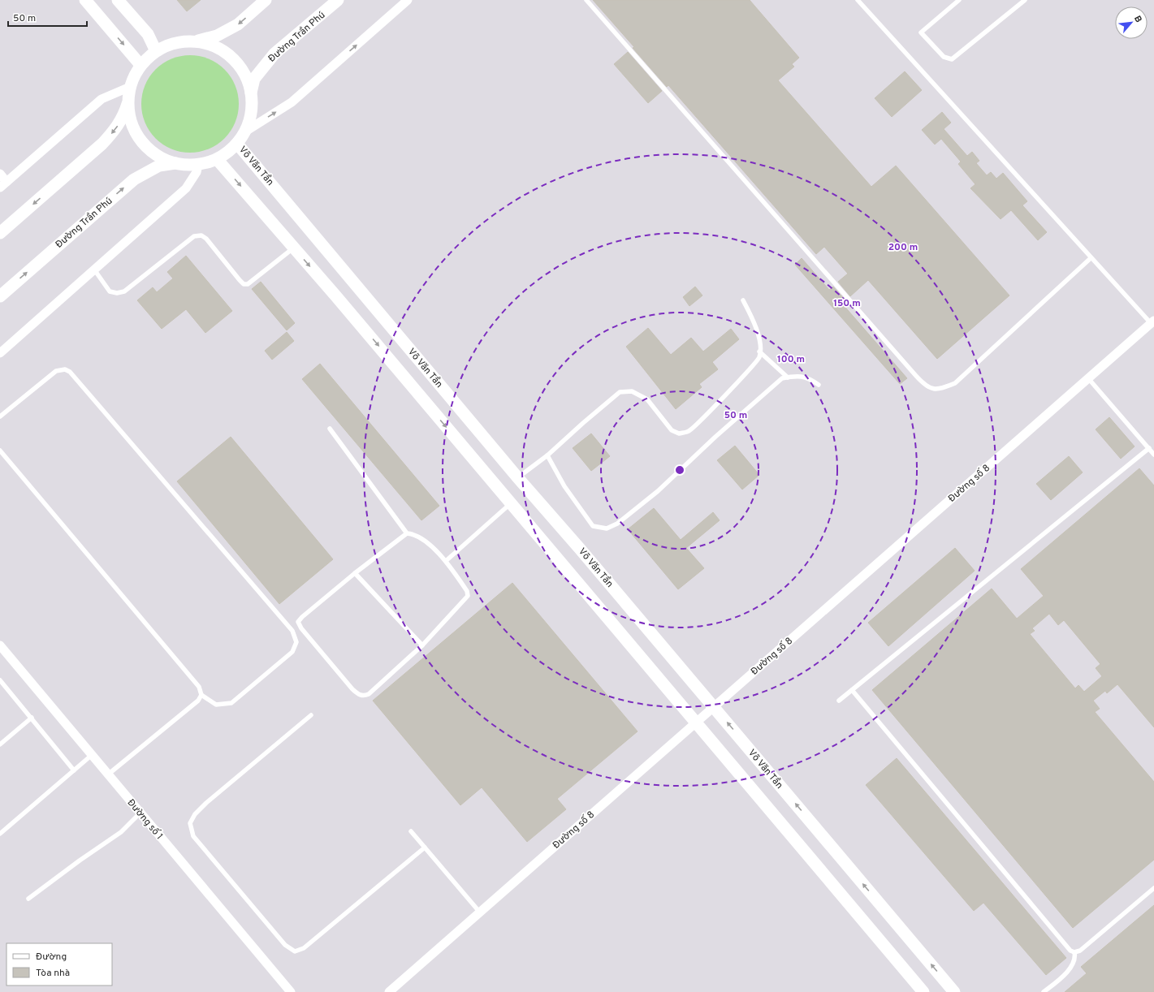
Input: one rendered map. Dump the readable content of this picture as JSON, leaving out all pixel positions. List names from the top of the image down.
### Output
{
  "streets": {
    "street": [
      "Đường Trần Phú",
      "Võ Văn Tần",
      "Đường số 8",
      "Đường số 1"
    ]
  },
  "crossings": [
    ["Võ Văn Tần", "Đường số 8"]
  ],
  "legend": ["Đường", "Tòa nhà"],
  "scale_bar": "50 m",
  "north": "top right",
  "rings": [
    "200 m",
    "150 m",
    "100 m",
    "50 m"
  ]
}
